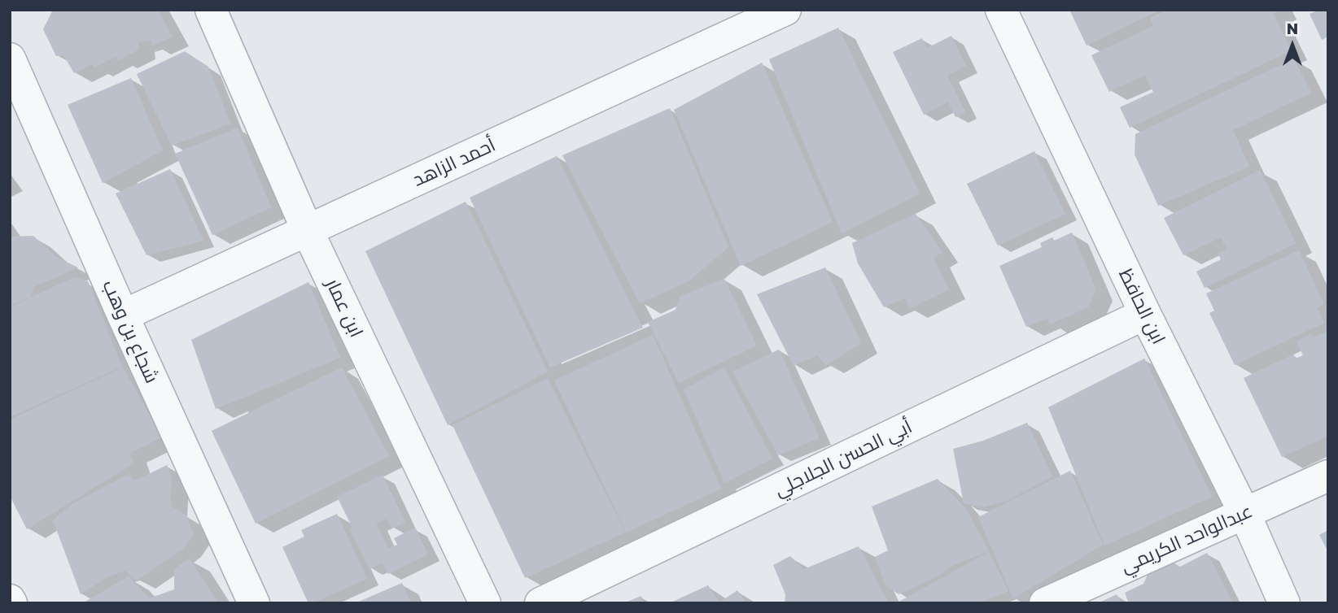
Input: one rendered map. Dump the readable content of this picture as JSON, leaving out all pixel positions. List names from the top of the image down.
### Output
{
  "streets": {
    "street": [
      "أحمد الزاهد",
      "ابن الحافظ",
      "ابن عمار",
      "شجاع بن وهب",
      "أبي الحسن الجلاجلي",
      "عبدالواحد الكريمي"
    ]
  },
  "crossings": [
    ["أحمد الزاهد", "ابن عمار"],
    ["أحمد الزاهد", "شجاع بن وهب"],
    ["ابن الحافظ", "أبي الحسن الجلاجلي"],
    ["ابن الحافظ", "عبدالواحد الكريمي"]
  ],
  "north": "top"
}
